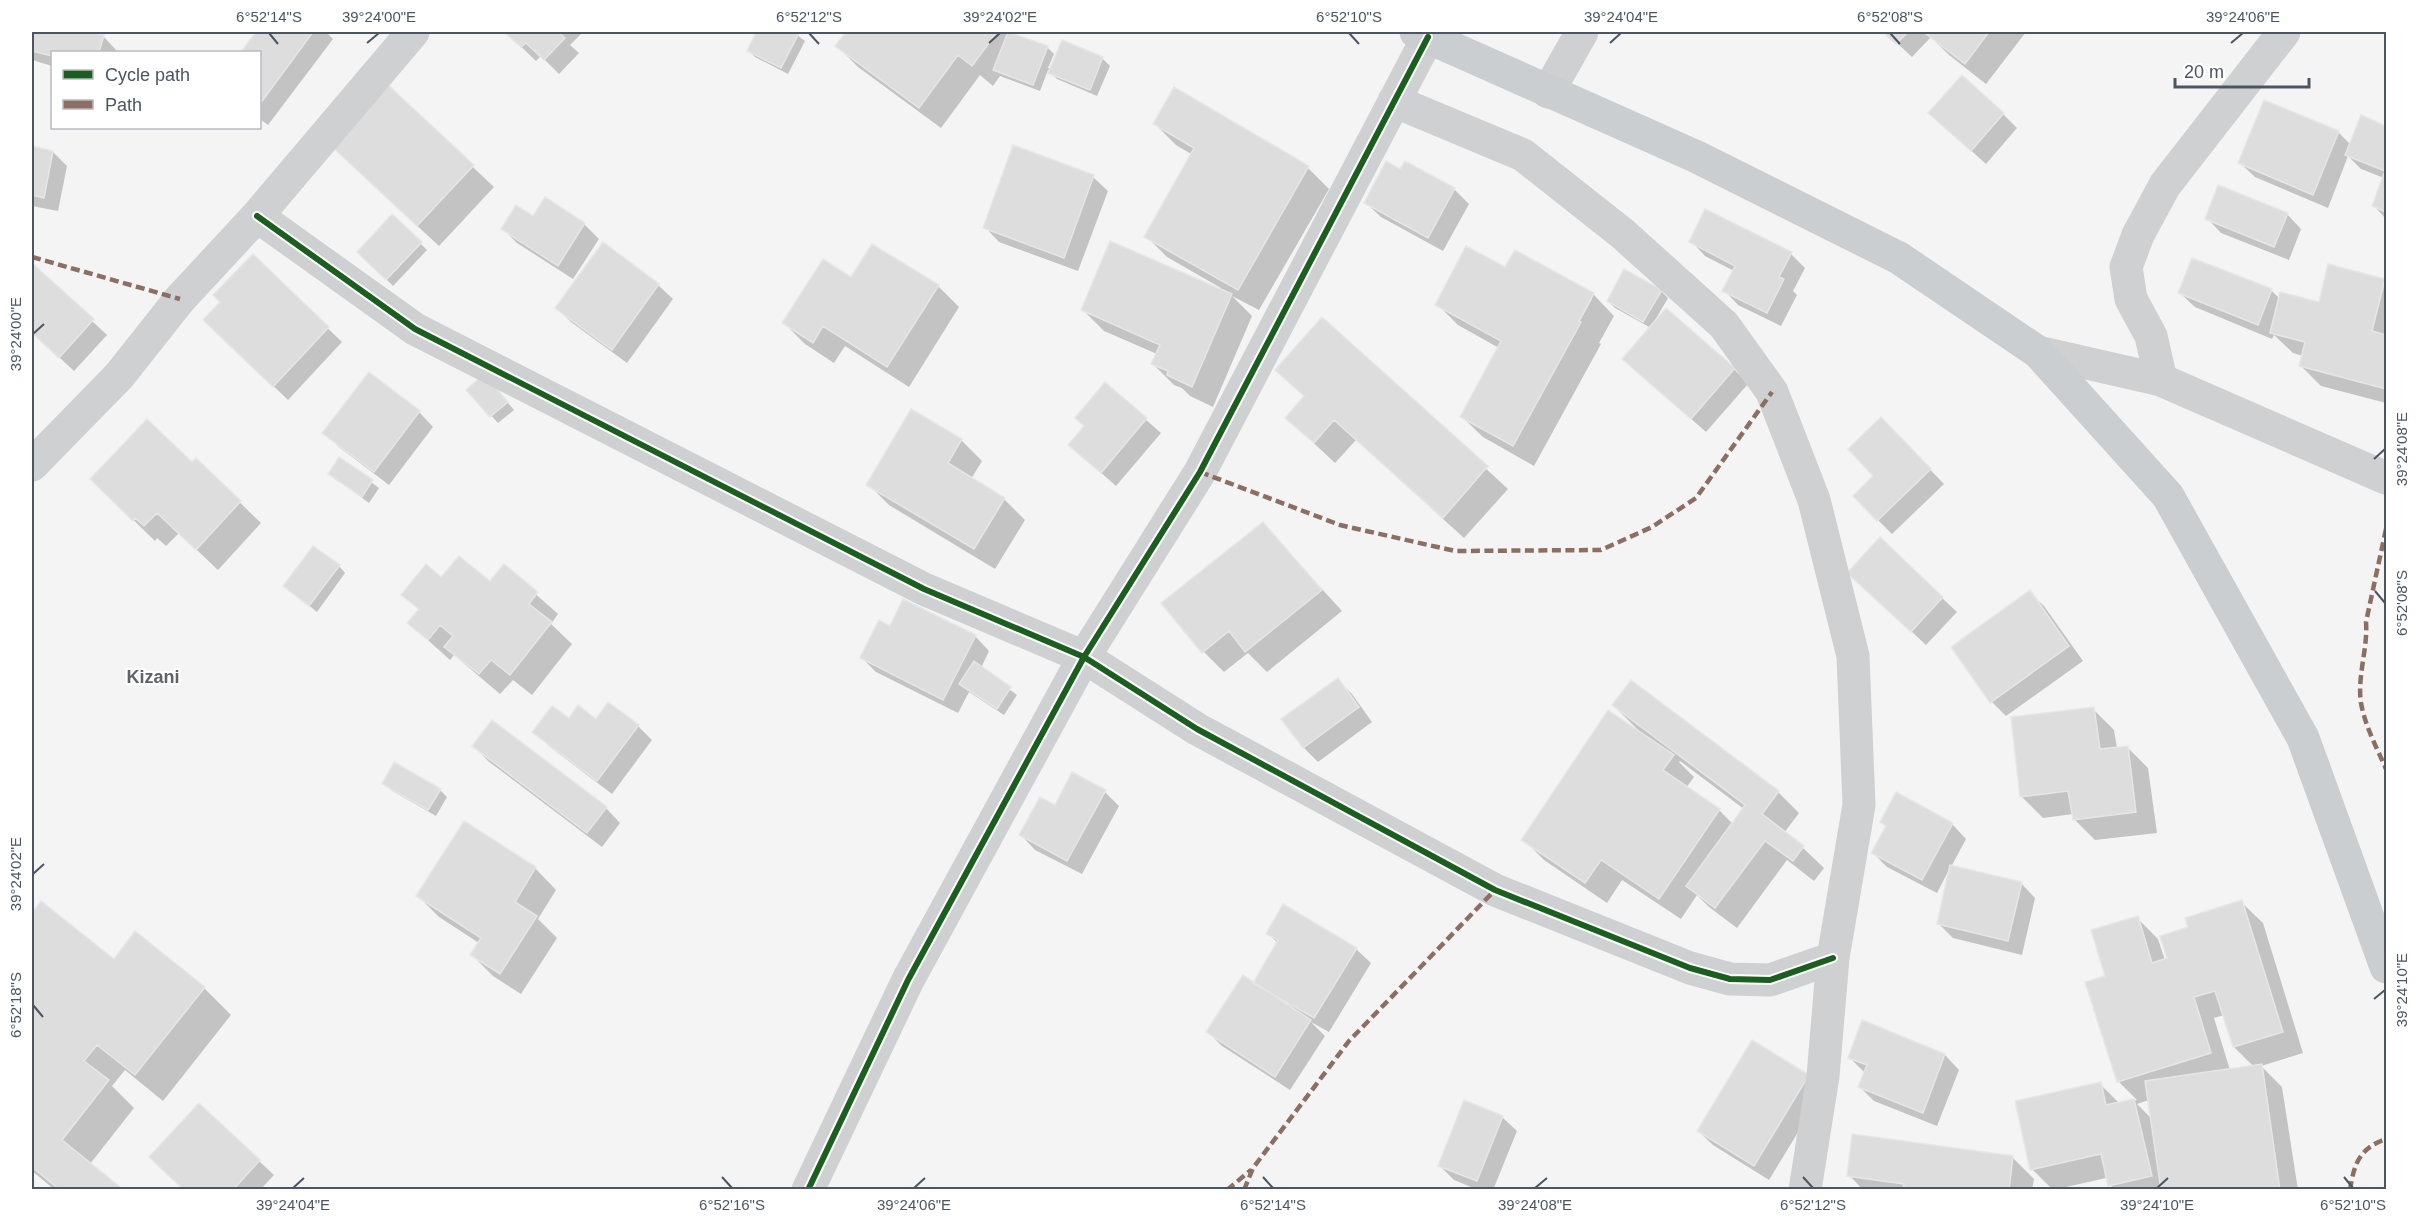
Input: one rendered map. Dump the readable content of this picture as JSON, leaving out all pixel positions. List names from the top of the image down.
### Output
{
  "districts": ["Kizani"],
  "legend": ["Cycle path", "Path"],
  "scale_bar": "20 m",
  "coordinates": [
    "6°52'14\"S",
    "39°24'00\"E",
    "6°52'12\"S",
    "39°24'02\"E",
    "6°52'10\"S",
    "39°24'04\"E",
    "6°52'08\"S",
    "39°24'06\"E",
    "39°24'08\"E",
    "39°24'10\"E",
    "6°52'18\"S",
    "6°52'16\"S"
  ]
}
